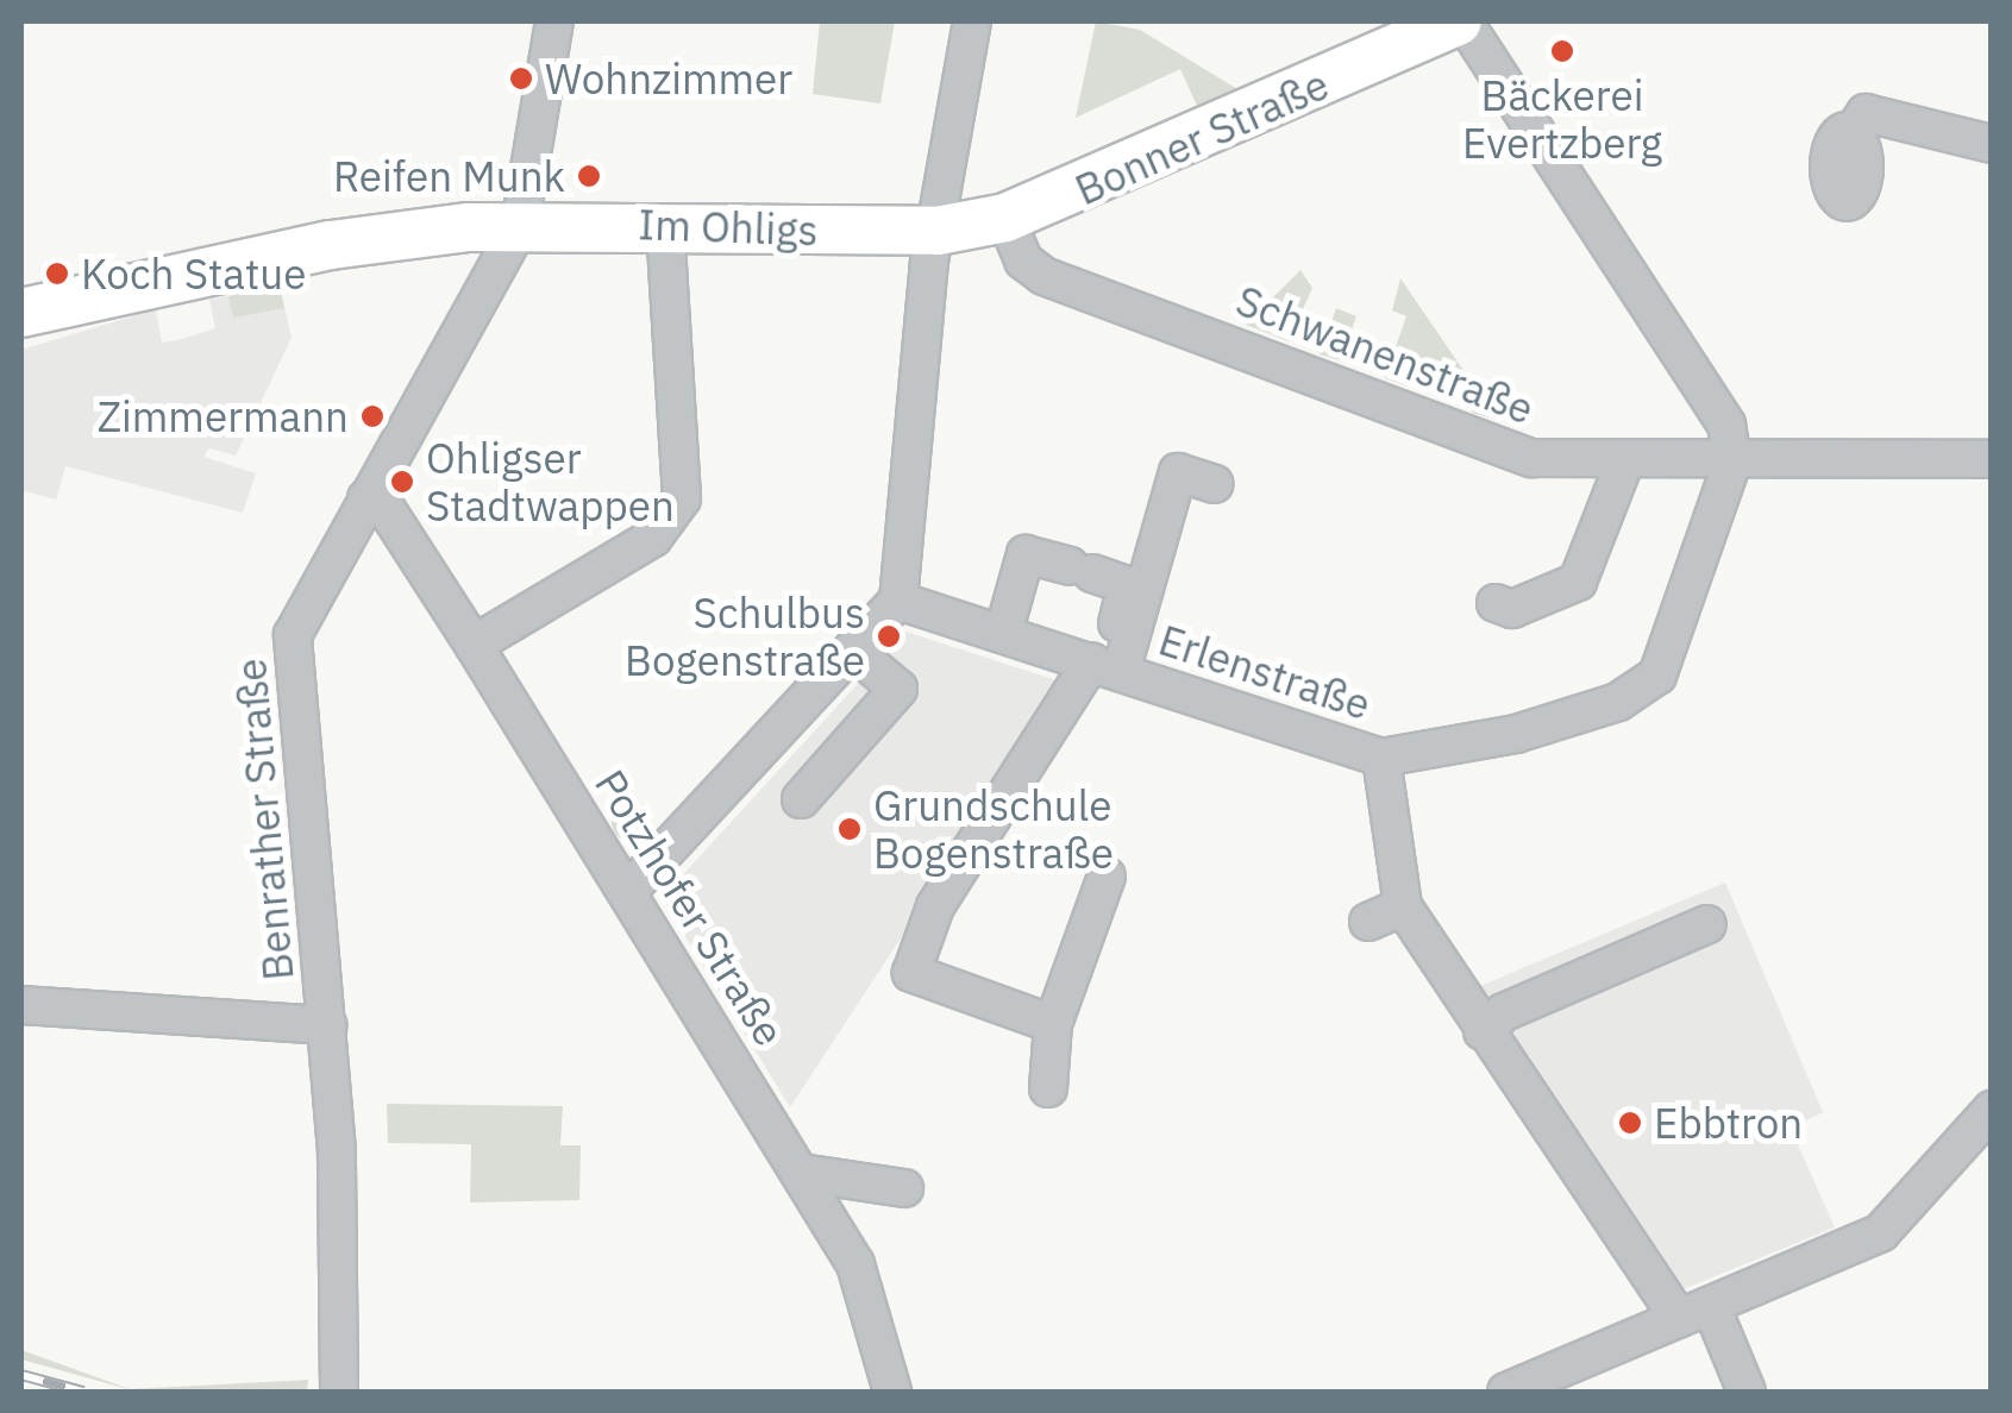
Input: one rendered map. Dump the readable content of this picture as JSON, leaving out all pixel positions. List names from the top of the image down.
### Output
{
  "streets": {
    "main road": ["Bonner Straße", "Im Ohligs"],
    "street": [
      "Schwanenstraße",
      "Erlenstraße",
      "Benrather Straße",
      "Potzhofer Straße"
    ]
  },
  "crossings": [
    ["Bonner Straße", "Im Ohligs"],
    ["Bonner Straße", "Schwanenstraße"],
    ["Im Ohligs", "Benrather Straße"],
    ["Schwanenstraße", "Erlenstraße"],
    ["Benrather Straße", "Potzhofer Straße"]
  ],
  "places": [
    "Bäckerei Evertzberg",
    "Wohnzimmer",
    "Reifen Munk",
    "Koch Statue",
    "Zimmermann",
    "Ohligser Stadtwappen",
    "Schulbus Bogenstraße",
    "Grundschule Bogenstraße",
    "Ebbtron"
  ]
}
